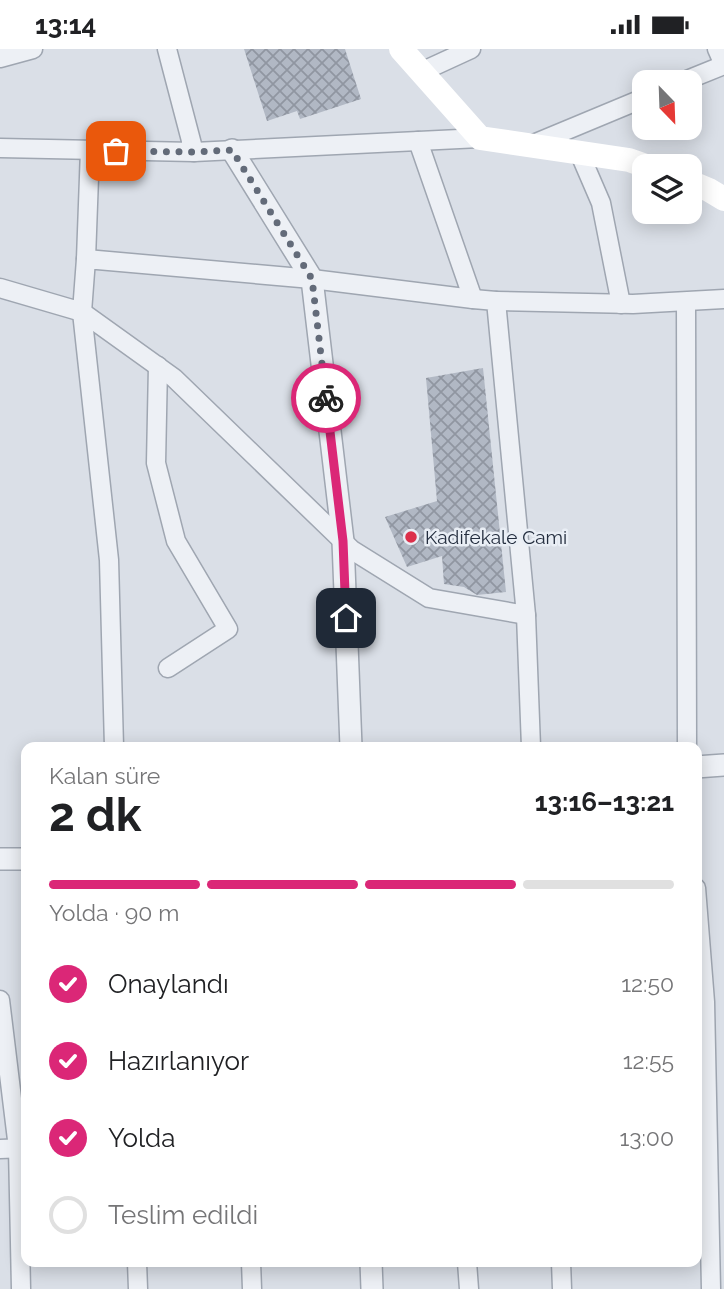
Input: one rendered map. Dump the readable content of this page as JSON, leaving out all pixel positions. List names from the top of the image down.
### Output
{
  "places": ["Kadifekale Cami"],
  "north": "bottom right",
  "page": {
    "status": "13:14",
    "heading": ["2 dk", "Kalan süre", "13:16–13:21"],
    "bar": "Yolda · 90 m",
    "list": [
      ["Onaylandı", "12:50"],
      ["Hazırlanıyor", "12:55"],
      ["Yolda", "13:00"],
      "Teslim edildi"
    ]
  }
}
